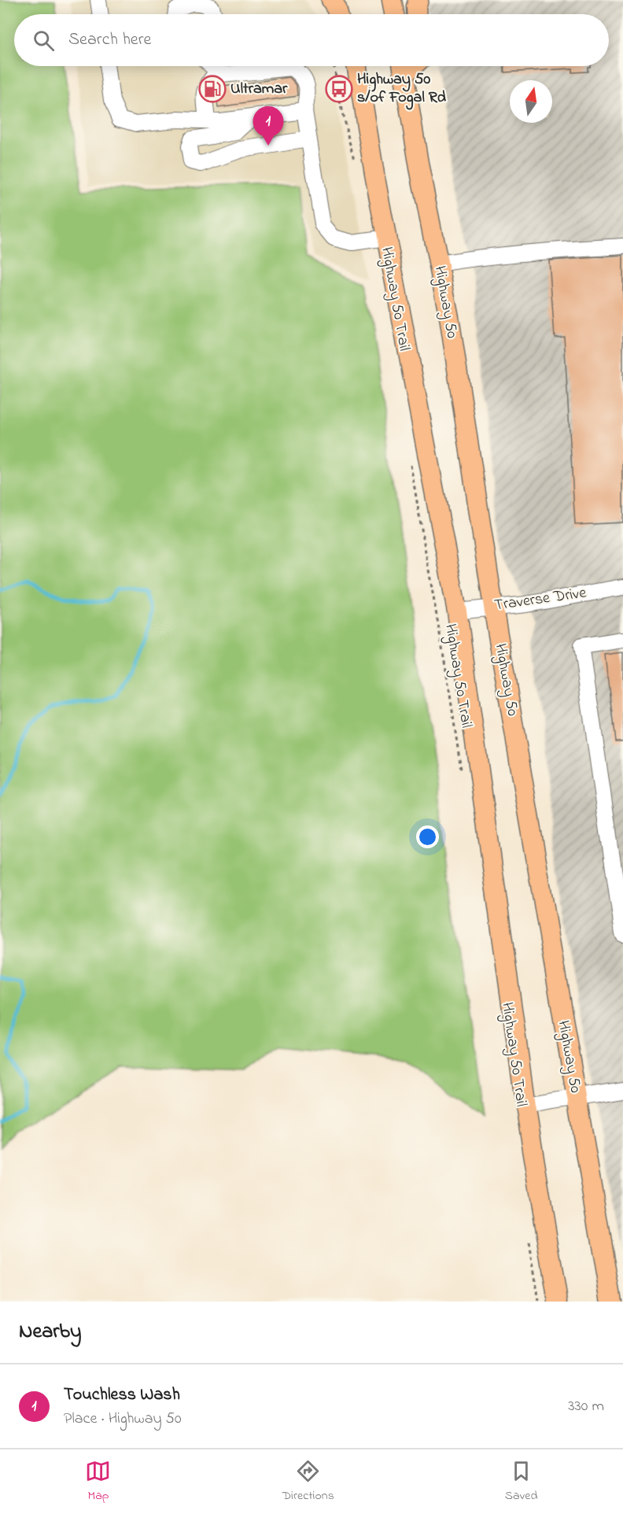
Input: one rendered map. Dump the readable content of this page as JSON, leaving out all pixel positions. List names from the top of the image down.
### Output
{
  "streets": {
    "main road": ["Highway 50"],
    "street": ["Traverse Drive"],
    "path": ["Highway 50 Trail"]
  },
  "crossings": [
    ["Highway 50", "Traverse Drive"]
  ],
  "places": {
    "fuel station": ["Ultramar"],
    "bus stop": ["Highway 50 s/of Fogal Rd"]
  },
  "north": "top",
  "page": {
    "search": "Search here",
    "pins": "1",
    "heading": "Nearby",
    "list": [
      {
        "mark": "1",
        "name": "Touchless Wash",
        "note": "Place · Highway 50",
        "value": "330 m"
      }
    ],
    "nav": ["Map", "Directions", "Saved"]
  }
}
